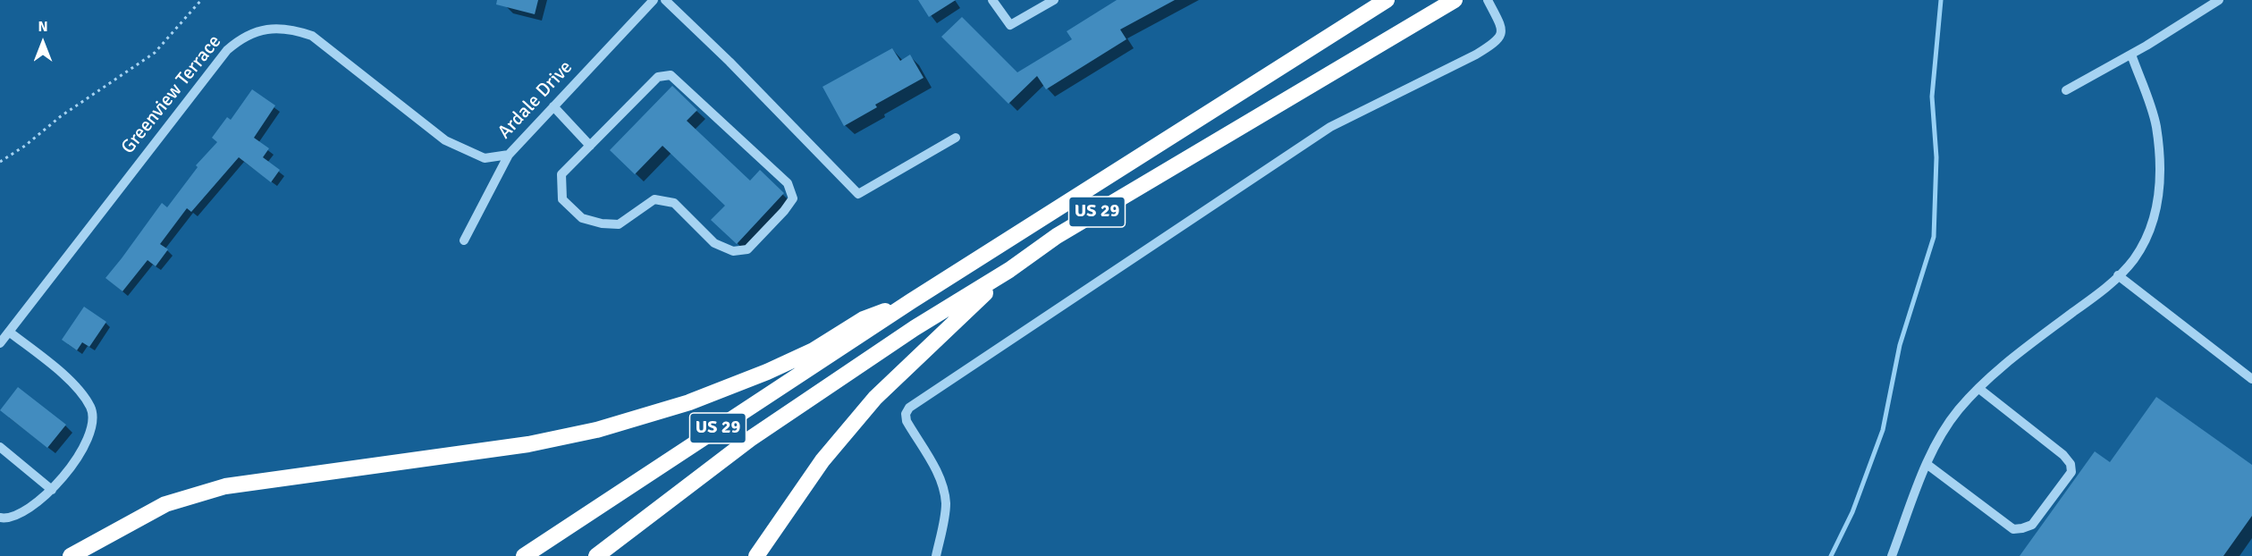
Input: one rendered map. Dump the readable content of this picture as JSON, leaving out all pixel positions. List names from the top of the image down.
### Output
{
  "streets": {
    "highway": ["US 29"],
    "street": ["Greenview Terrace", "Ardale Drive"]
  },
  "crossings": [
    ["Greenview Terrace", "Ardale Drive"]
  ],
  "north": "top"
}
